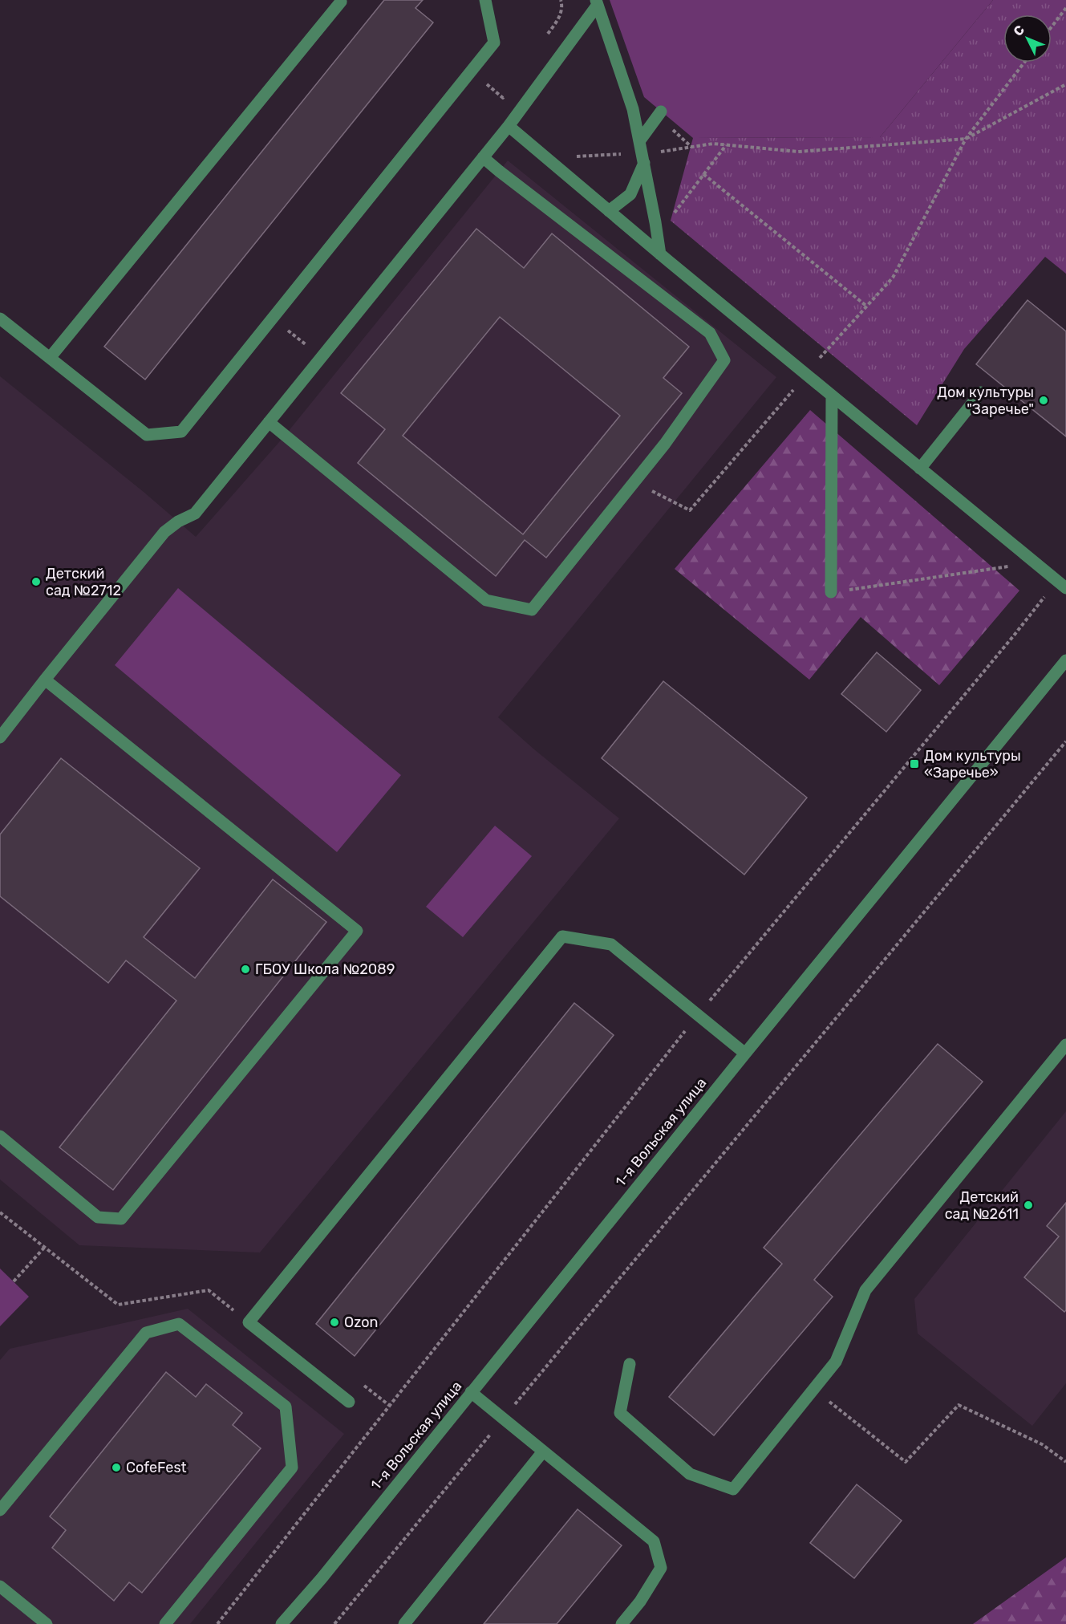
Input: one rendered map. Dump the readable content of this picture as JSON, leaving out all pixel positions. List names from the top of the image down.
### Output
{
  "streets": {
    "street": ["1-я Вольская улица"]
  },
  "places": {
    "other": [
      "Дом культуры \"Заречье\"",
      "Детский сад №2712",
      "ГБОУ Школа №2089",
      "Детский сад №2611",
      "Ozon",
      "CofeFest"
    ],
    "transit": ["Дом культуры «Заречье»"]
  },
  "north": "top left"
}
